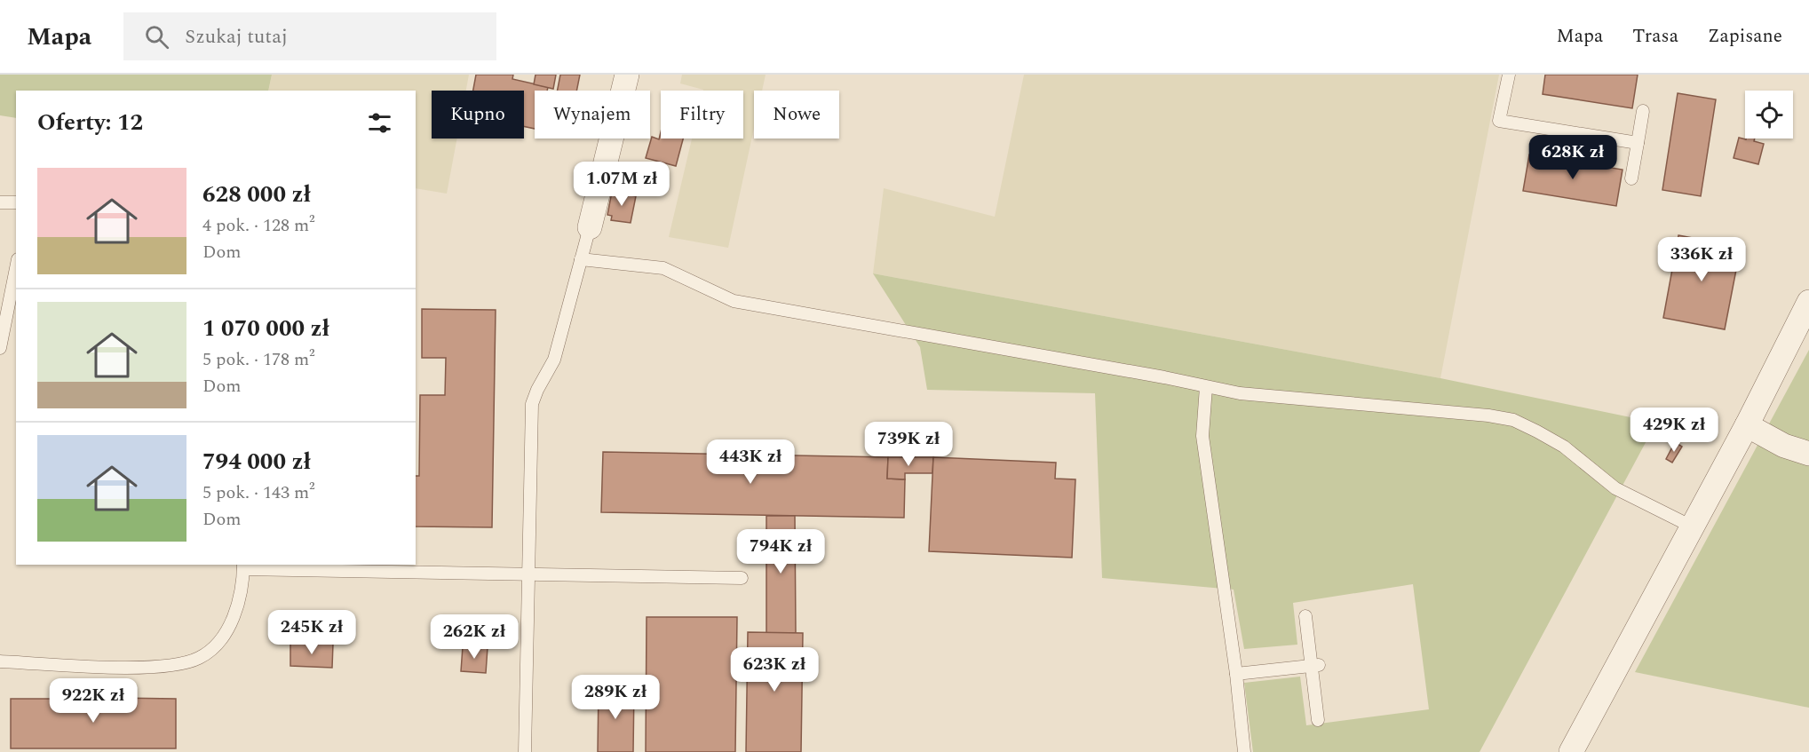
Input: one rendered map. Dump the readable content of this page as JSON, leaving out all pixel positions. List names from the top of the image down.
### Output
{
  "page": {
    "header": "Mapa",
    "search": "Szukaj tutaj",
    "nav": ["Mapa", "Trasa", "Zapisane"],
    "chip": [
      "Kupno",
      "Wynajem",
      "Filtry",
      "Nowe"
    ],
    "heading": "Oferty: 12",
    "price": [
      "628K zł",
      "1.07M zł",
      "336K zł",
      "429K zł",
      "739K zł",
      "443K zł",
      "794K zł",
      "245K zł",
      "262K zł",
      "623K zł",
      "289K zł",
      "922K zł"
    ],
    "list": [
      {
        "name": "628 000 zł",
        "note": "4 pok. · 128 m² · Dom"
      },
      {
        "name": "1 070 000 zł",
        "note": "5 pok. · 178 m² · Dom"
      },
      {
        "name": "794 000 zł",
        "note": "5 pok. · 143 m² · Dom"
      }
    ]
  }
}
